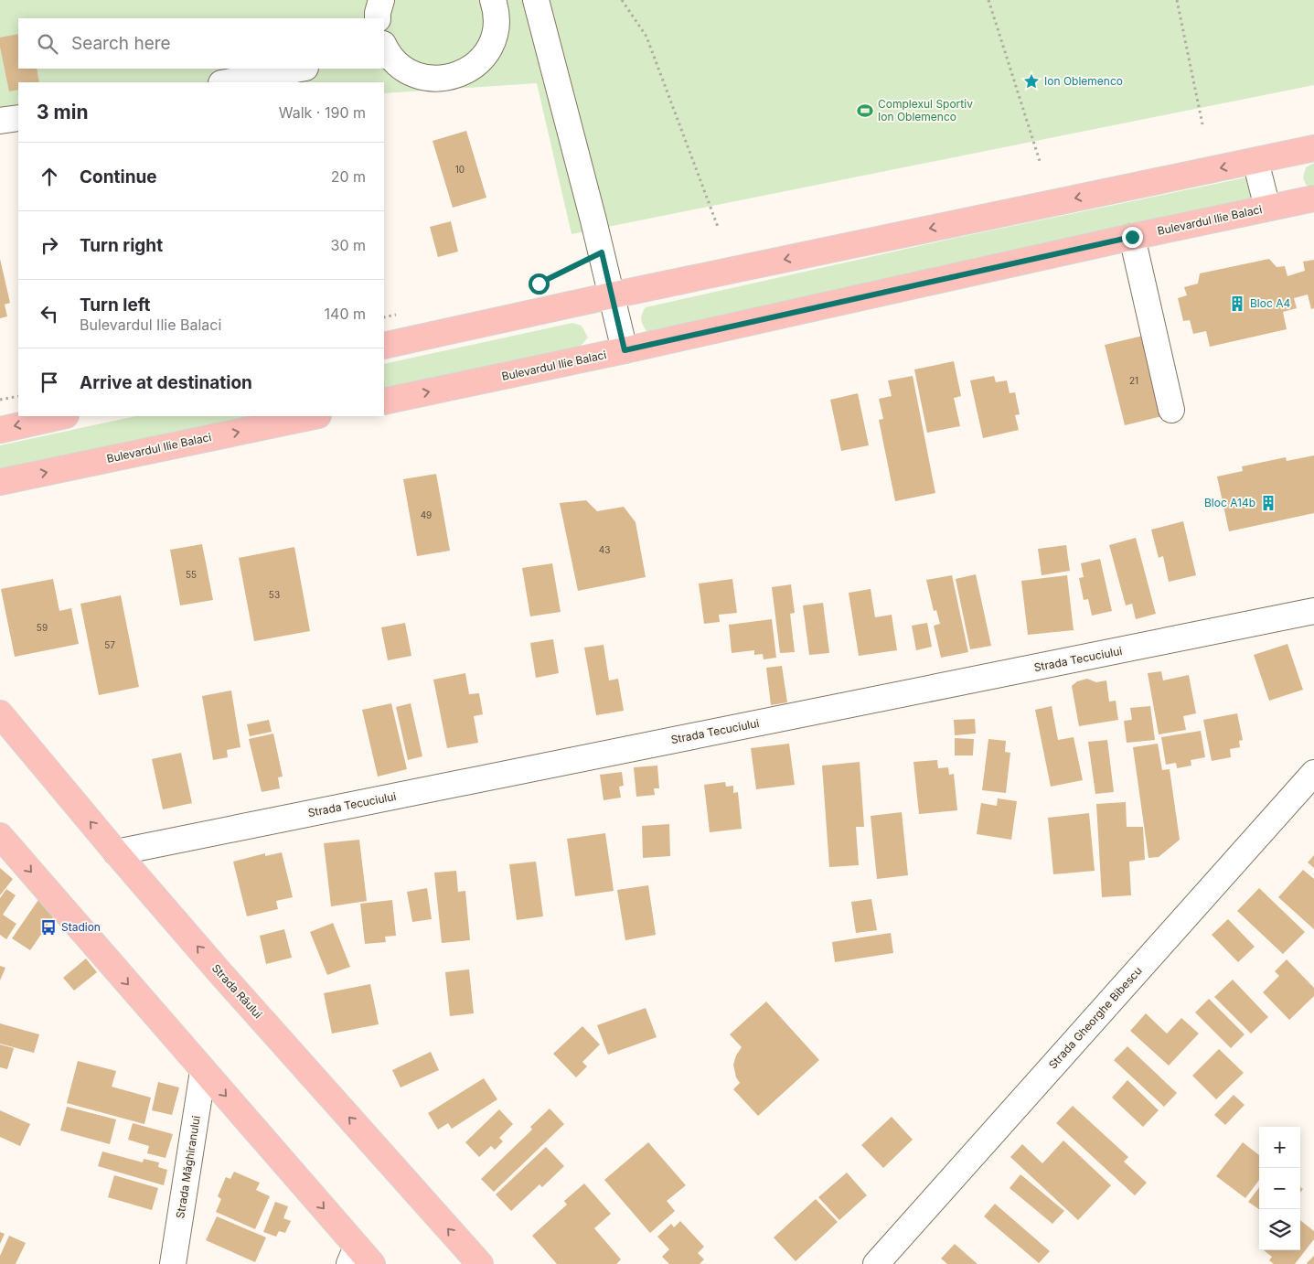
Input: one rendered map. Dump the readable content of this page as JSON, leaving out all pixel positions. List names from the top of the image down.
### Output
{
  "streets": {
    "main road": ["Bulevardul Ilie Balaci", "Strada Râului"],
    "street": ["Strada Tecuciului", "Strada Gheorghe Bibescu", "Strada Măghiranului"]
  },
  "crossings": [
    ["Strada Tecuciului", "Strada Râului"]
  ],
  "places": {
    "place": ["Ion Oblemenco"],
    "sports": ["Complexul Sportiv Ion Oblemenco"],
    "building": ["Bloc A4", "Bloc A14b"],
    "bus stop": ["Stadion"]
  },
  "house_numbers": [
    "10",
    "21",
    "49",
    "43",
    "55",
    "53",
    "59",
    "57"
  ],
  "page": {
    "search": "Search here",
    "heading": ["3 min", "Walk · 190 m"],
    "list": [
      ["Continue", "20 m"],
      ["Turn right", "30 m"],
      ["Turn left", "Bulevardul Ilie Balaci", "140 m"],
      "Arrive at destination"
    ],
    "map_buttons": ["+", "−"]
  }
}
